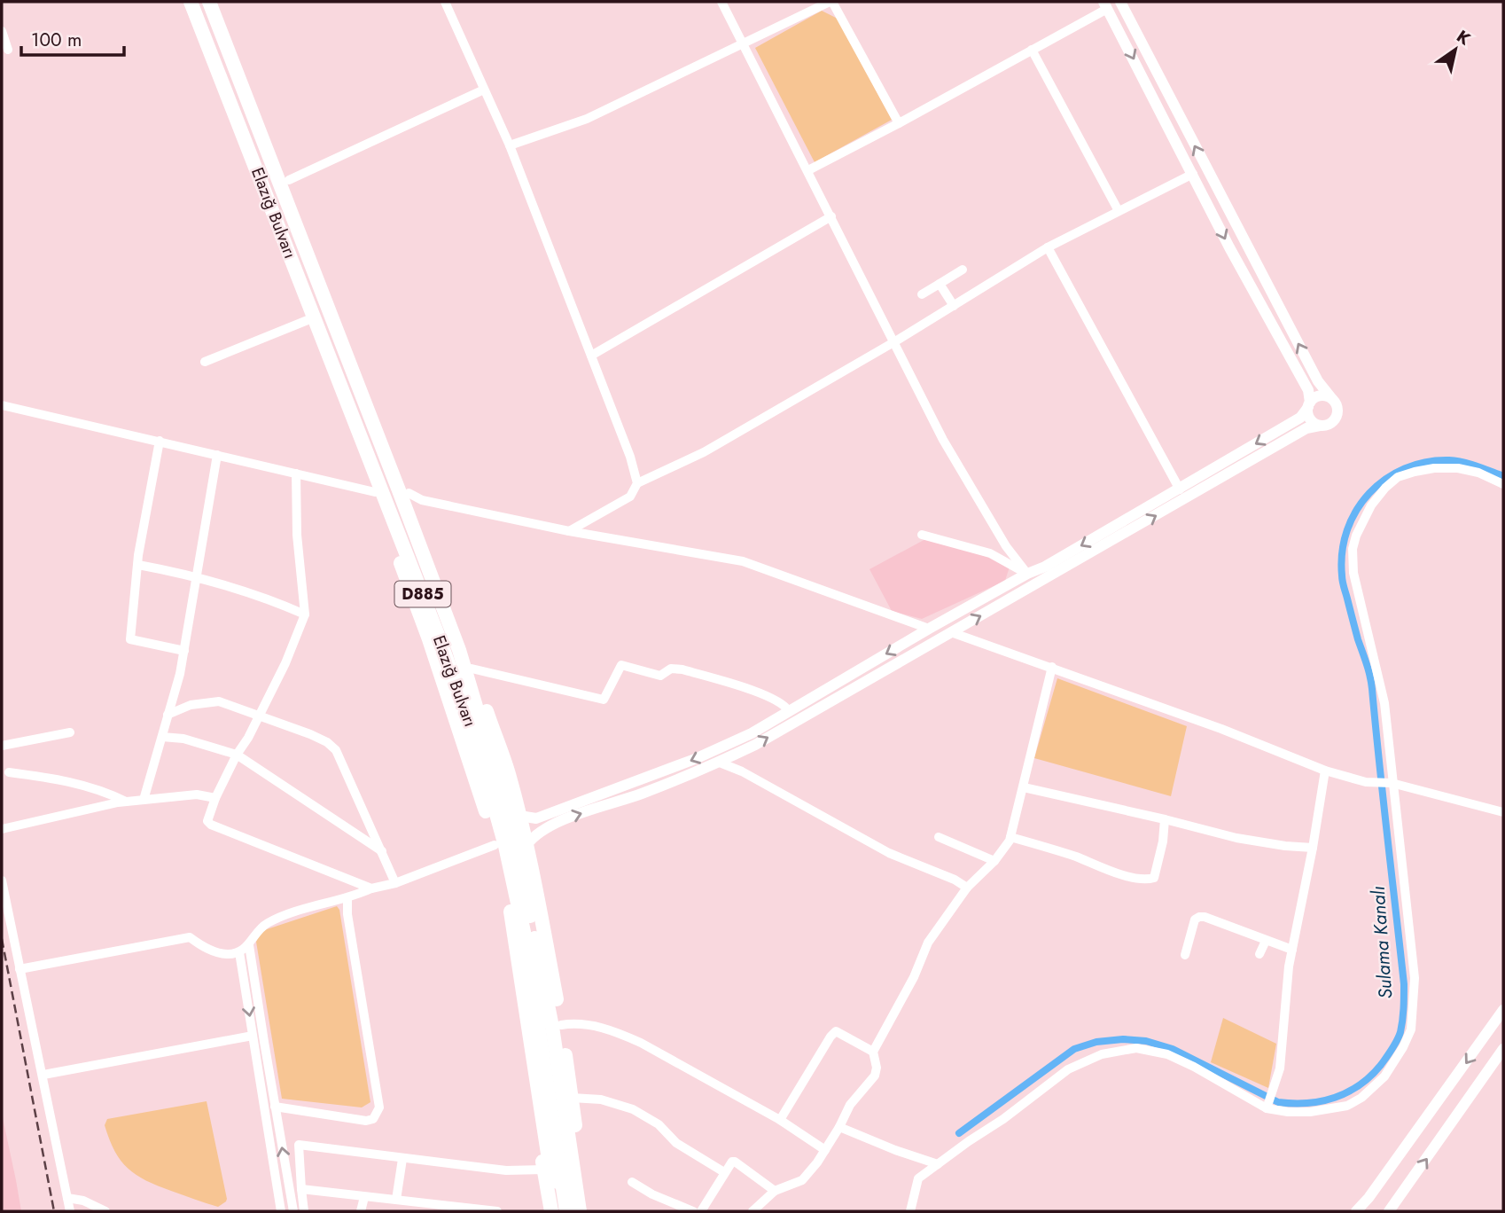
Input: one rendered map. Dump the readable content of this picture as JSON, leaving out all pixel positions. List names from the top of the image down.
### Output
{
  "streets": {
    "highway": ["Elazığ Bulvarı", "D885"]
  },
  "water": ["Sulama Kanalı"],
  "scale_bar": "100 m",
  "north": "top right"
}
